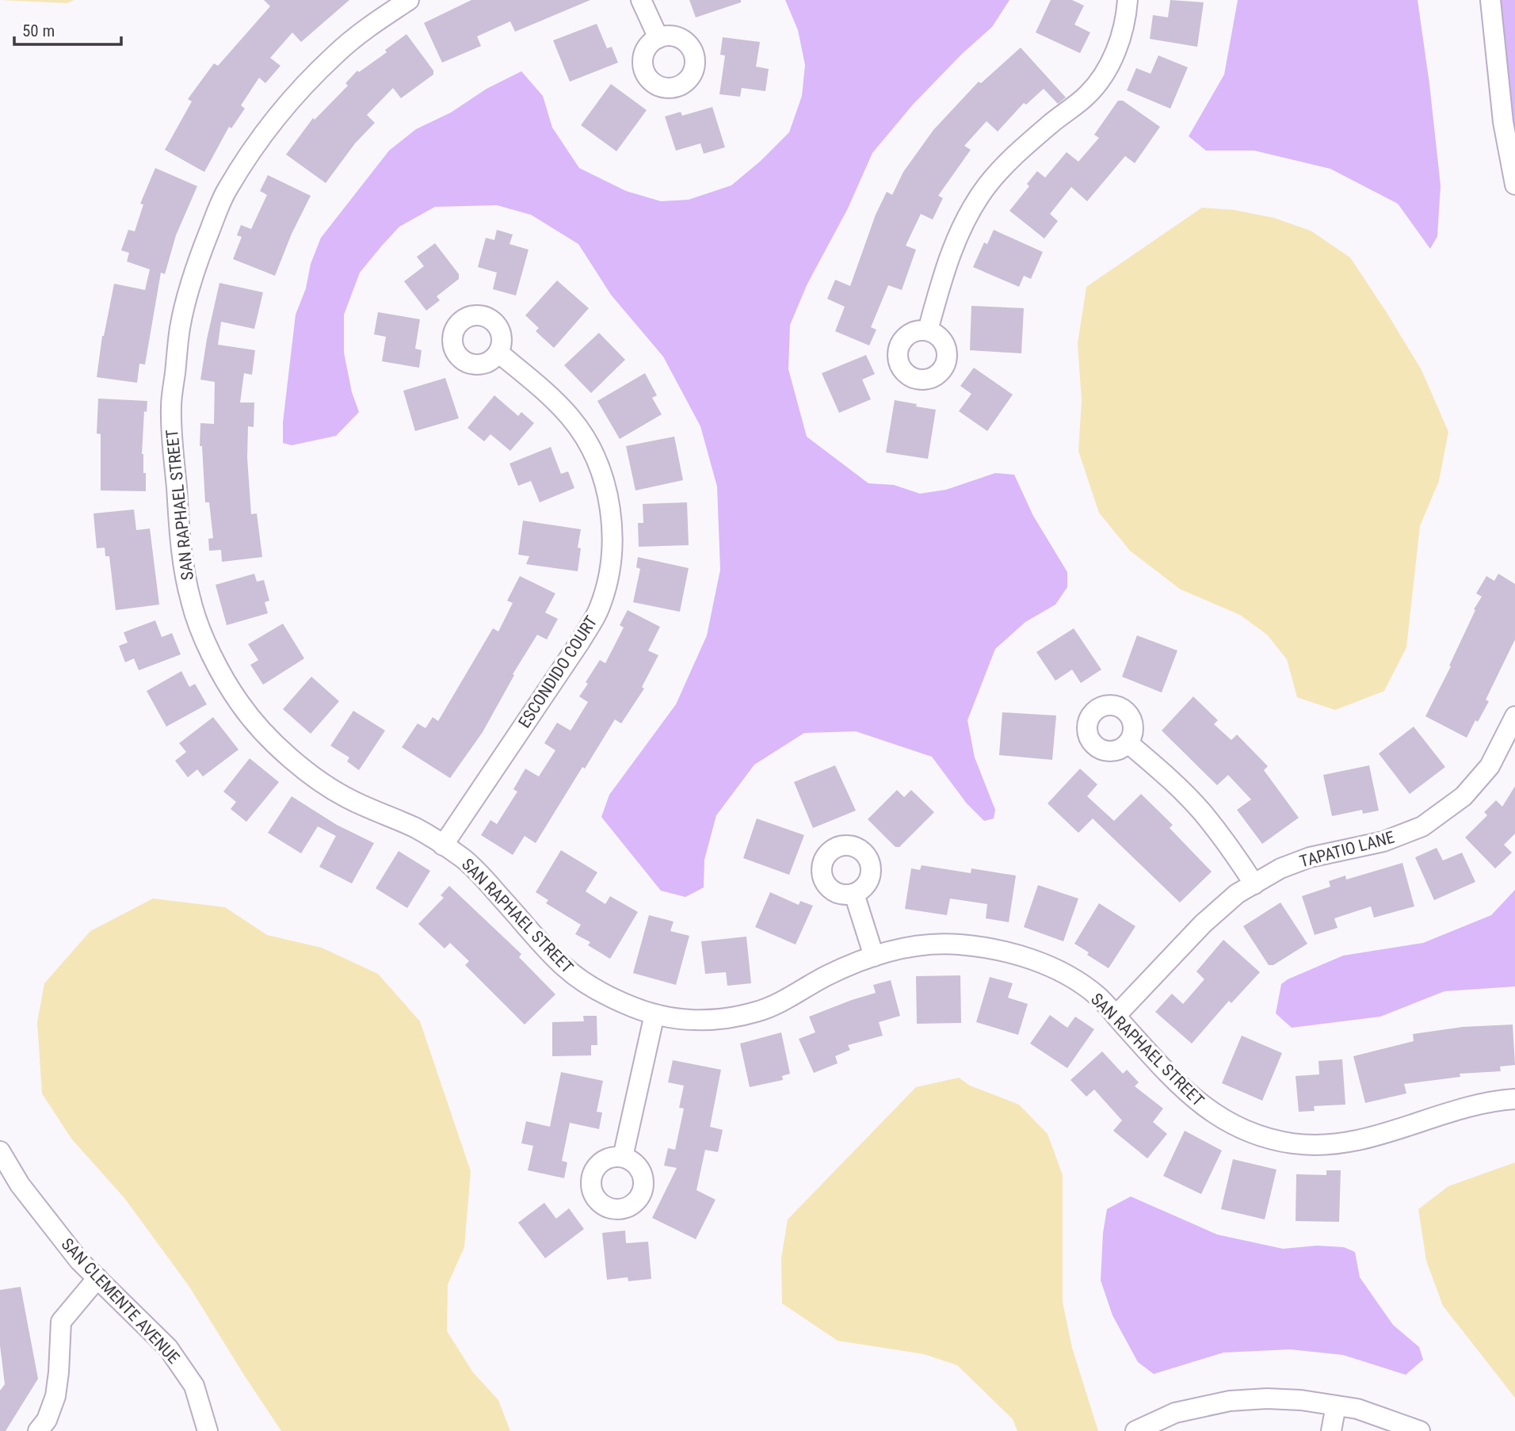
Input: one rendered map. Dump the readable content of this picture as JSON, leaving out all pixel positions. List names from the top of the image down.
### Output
{
  "streets": {
    "street": [
      "SAN RAPHAEL STREET",
      "ESCONDIDO COURT",
      "TAPATIO LANE",
      "SAN CLEMENTE AVENUE"
    ]
  },
  "crossings": [
    ["SAN RAPHAEL STREET", "ESCONDIDO COURT"],
    ["SAN RAPHAEL STREET", "TAPATIO LANE"]
  ],
  "scale_bar": "50 m"
}
